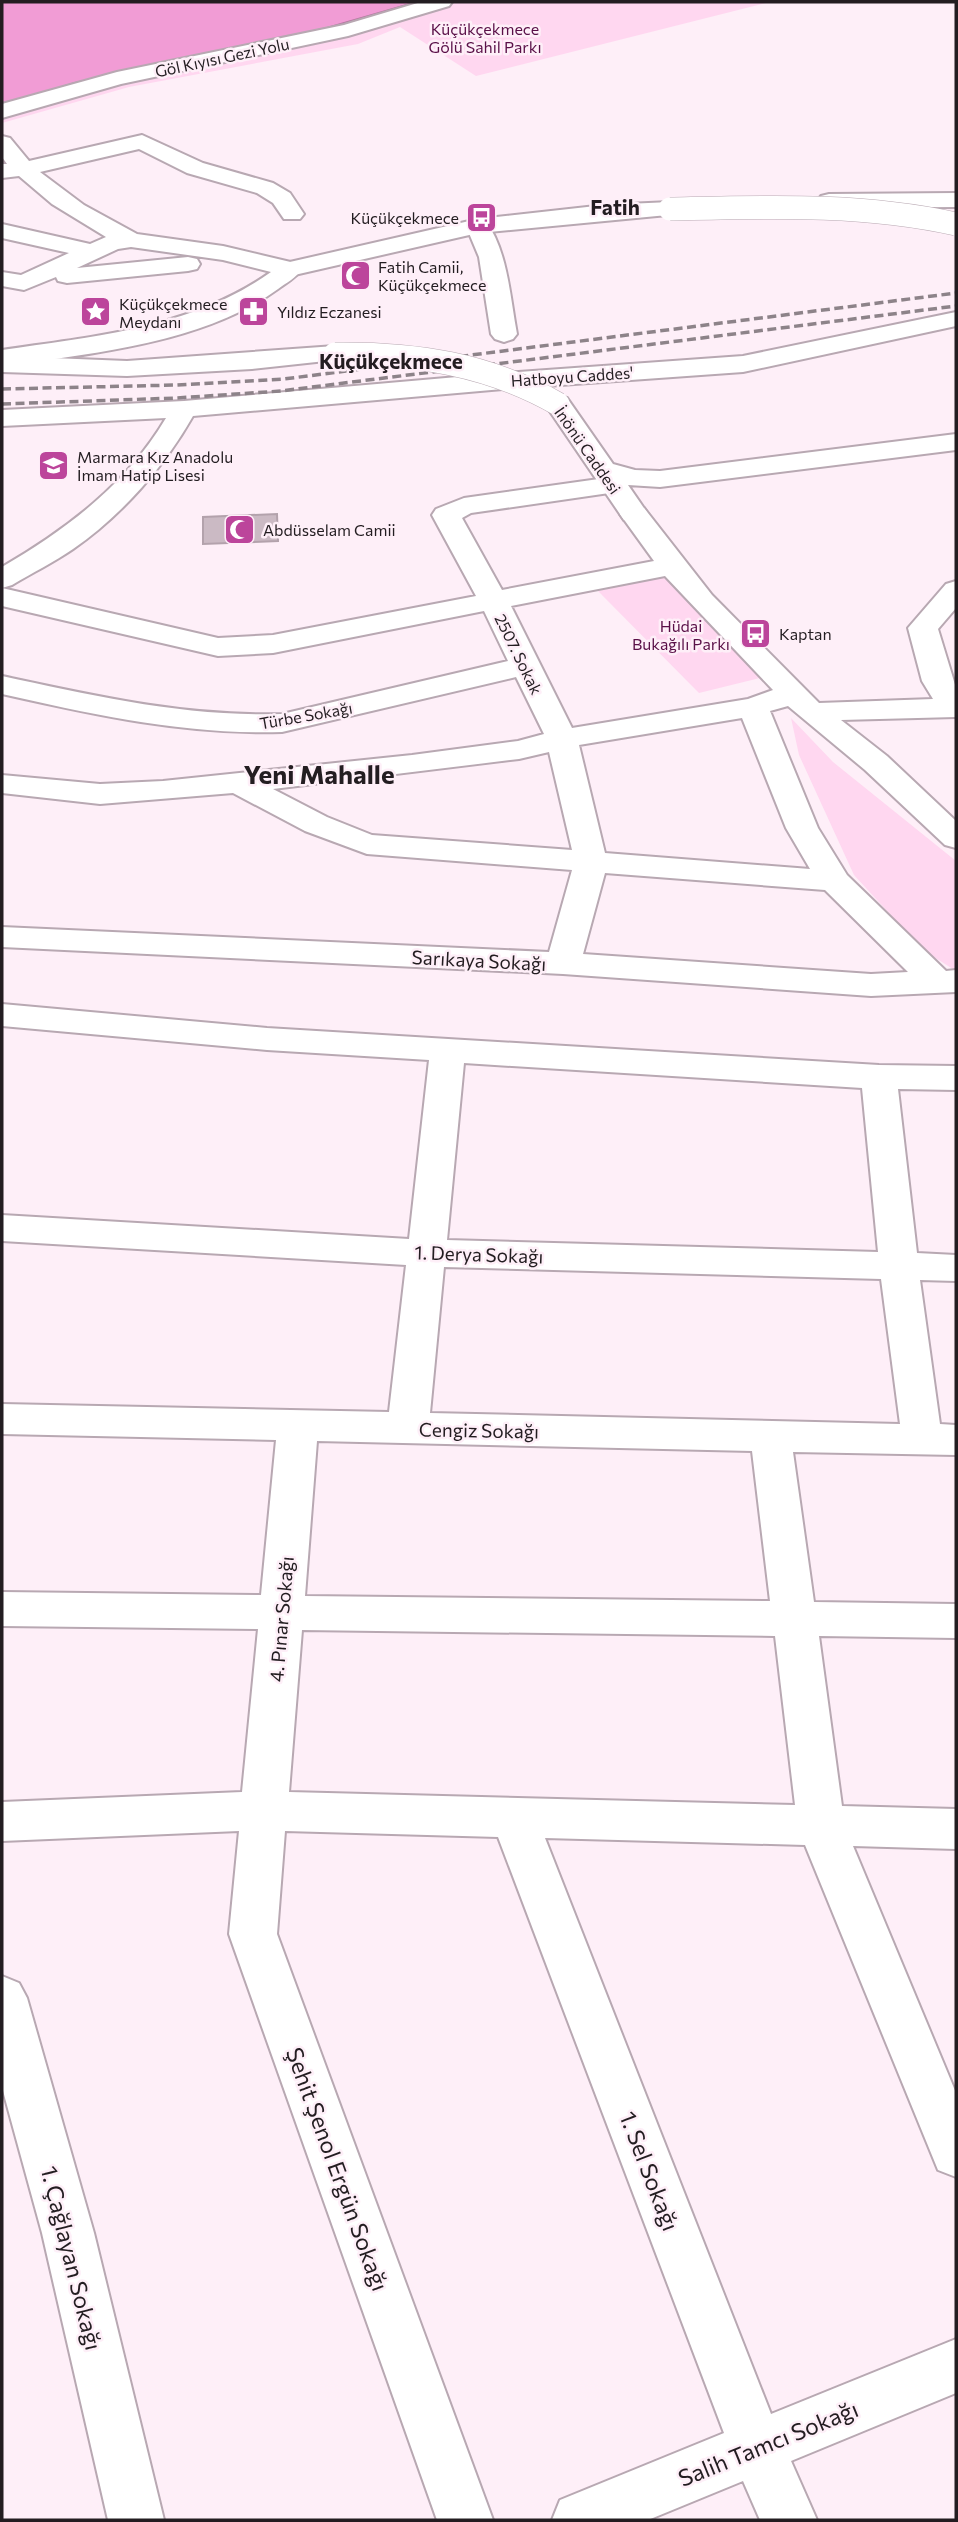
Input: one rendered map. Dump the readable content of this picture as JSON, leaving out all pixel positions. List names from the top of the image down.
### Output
{
  "streets": {
    "street": [
      "Göl Kıyısı Gezi Yolu",
      "Hatboyu Caddes'",
      "İnönü Caddesi",
      "2507. Sokak",
      "Türbe Sokağı",
      "Sarıkaya Sokağı",
      "1. Derya Sokağı",
      "Cengiz Sokağı",
      "4. Pınar Sokağı",
      "Şehit Şenol Ergün Sokağı",
      "1. Sel Sokağı",
      "1. Çağlayan Sokağı",
      "Salih Tamcı Sokağı"
    ]
  },
  "crossings": [
    ["İnönü Caddesi", "2507. Sokak"],
    ["2507. Sokak", "Türbe Sokağı"],
    ["2507. Sokak", "Sarıkaya Sokağı"],
    ["Cengiz Sokağı", "4. Pınar Sokağı"],
    ["4. Pınar Sokağı", "Şehit Şenol Ergün Sokağı"],
    ["1. Sel Sokağı", "Salih Tamcı Sokağı"]
  ],
  "districts": ["Fatih", "Küçükçekmece", "Yeni Mahalle"],
  "parks": ["Küçükçekmece Gölü Sahil Parkı", "Hüdai Bukağılı Parkı"],
  "places": {
    "bus stop": ["Küçükçekmece", "Kaptan"],
    "mosque": ["Fatih Camii, Küçükçekmece", "Abdüsselam Camii"],
    "pharmacy": ["Yıldız Eczanesi"],
    "place": ["Küçükçekmece Meydanı"],
    "school or university": ["Marmara Kız Anadolu İmam Hatip Lisesi"]
  }
}
